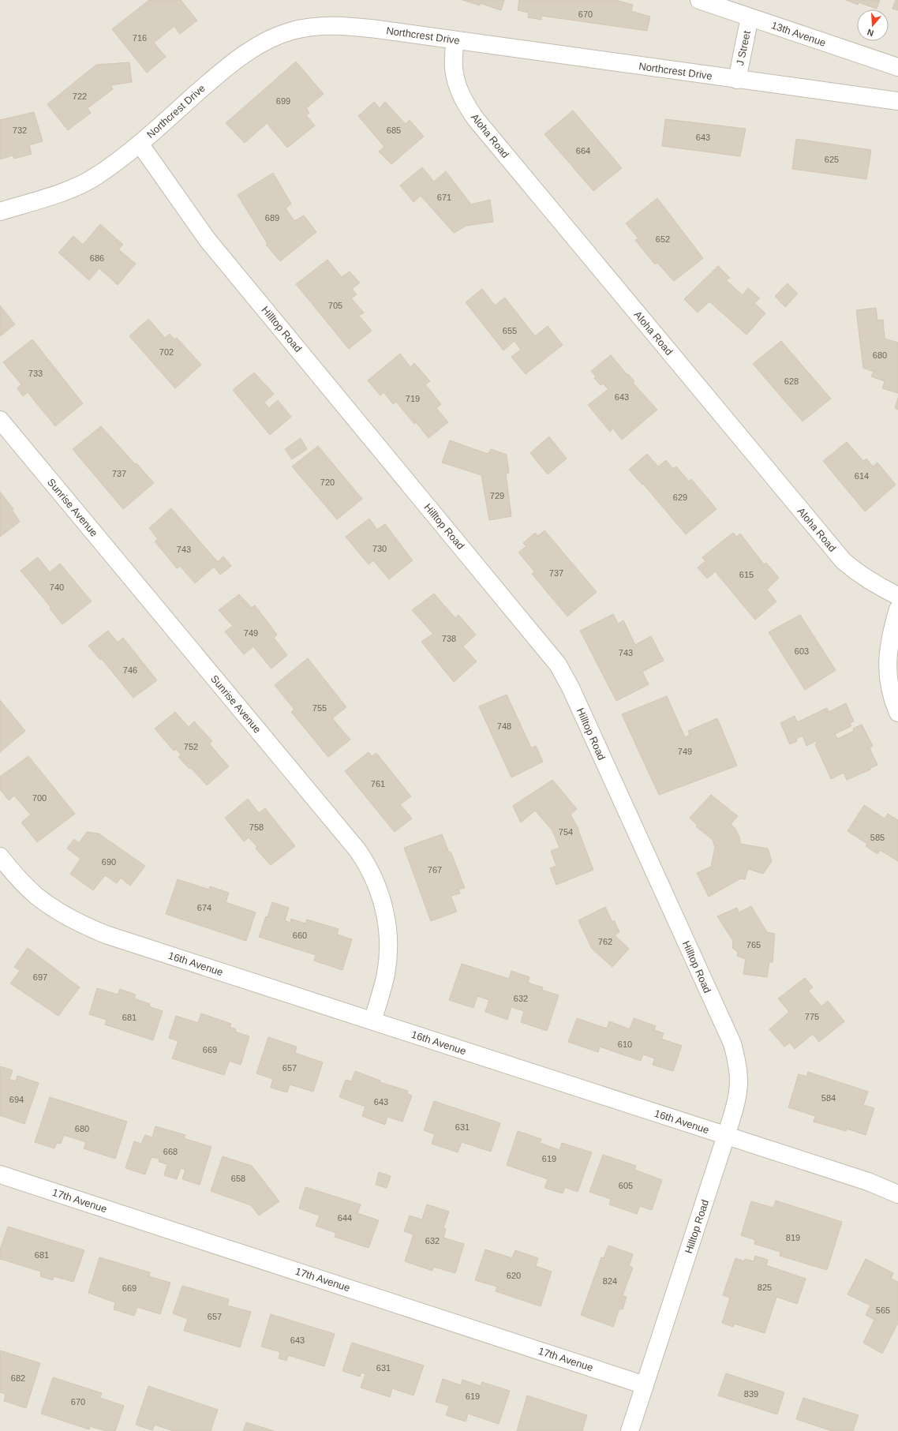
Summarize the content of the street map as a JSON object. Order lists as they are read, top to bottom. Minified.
{"streets":{"street":["13th Avenue","Northcrest Drive","J Street","Aloha Road","Hilltop Road","Sunrise Avenue","16th Avenue","17th Avenue"]},"crossings":[["13th Avenue","J Street"],["Northcrest Drive","J Street"],["Northcrest Drive","Aloha Road"],["Northcrest Drive","Hilltop Road"],["Hilltop Road","16th Avenue"],["Hilltop Road","17th Avenue"],["Sunrise Avenue","16th Avenue"]],"house_numbers":["670","716","722","699","732","685","643","664","625","671","689","652","686","705","655","702","680","733","628","643","719","737","614","720","729","629","730","743","737","615","740","749","738","603","743","746","755","748","752","749","761","700","758","754","585","690","767","674","660","762","765","697","632","775","681","610","669","657","584","694","643","631","680","668","619","658","605","644","819","632","681","620","824","825","669","565","657","643","631","682","839","619","670"],"north":"bottom"}
